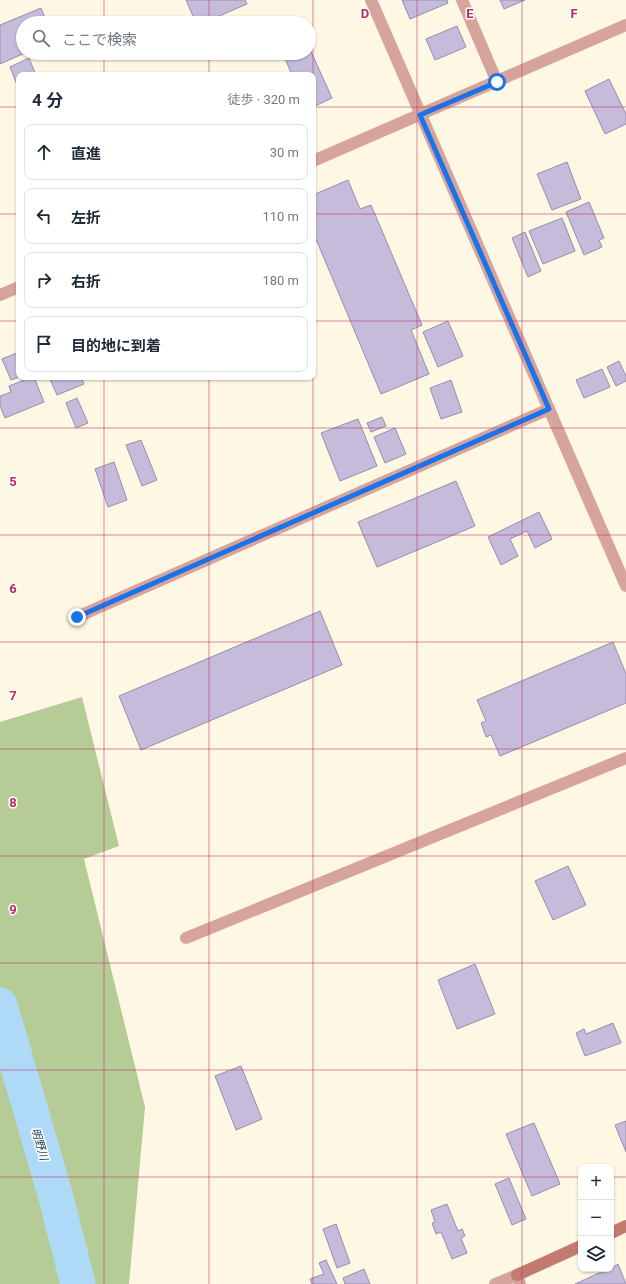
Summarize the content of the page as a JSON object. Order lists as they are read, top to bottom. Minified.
{"water":["明野川"],"page":{"search":"ここで検索","heading":["4 分","徒歩 · 320 m"],"list":[["直進","30 m"],["左折","110 m"],["右折","180 m"],"目的地に到着"],"map_buttons":["+","−"]},"grid":{"columns":["D","E","F"],"rows":["5","6","7","8","9"]}}
